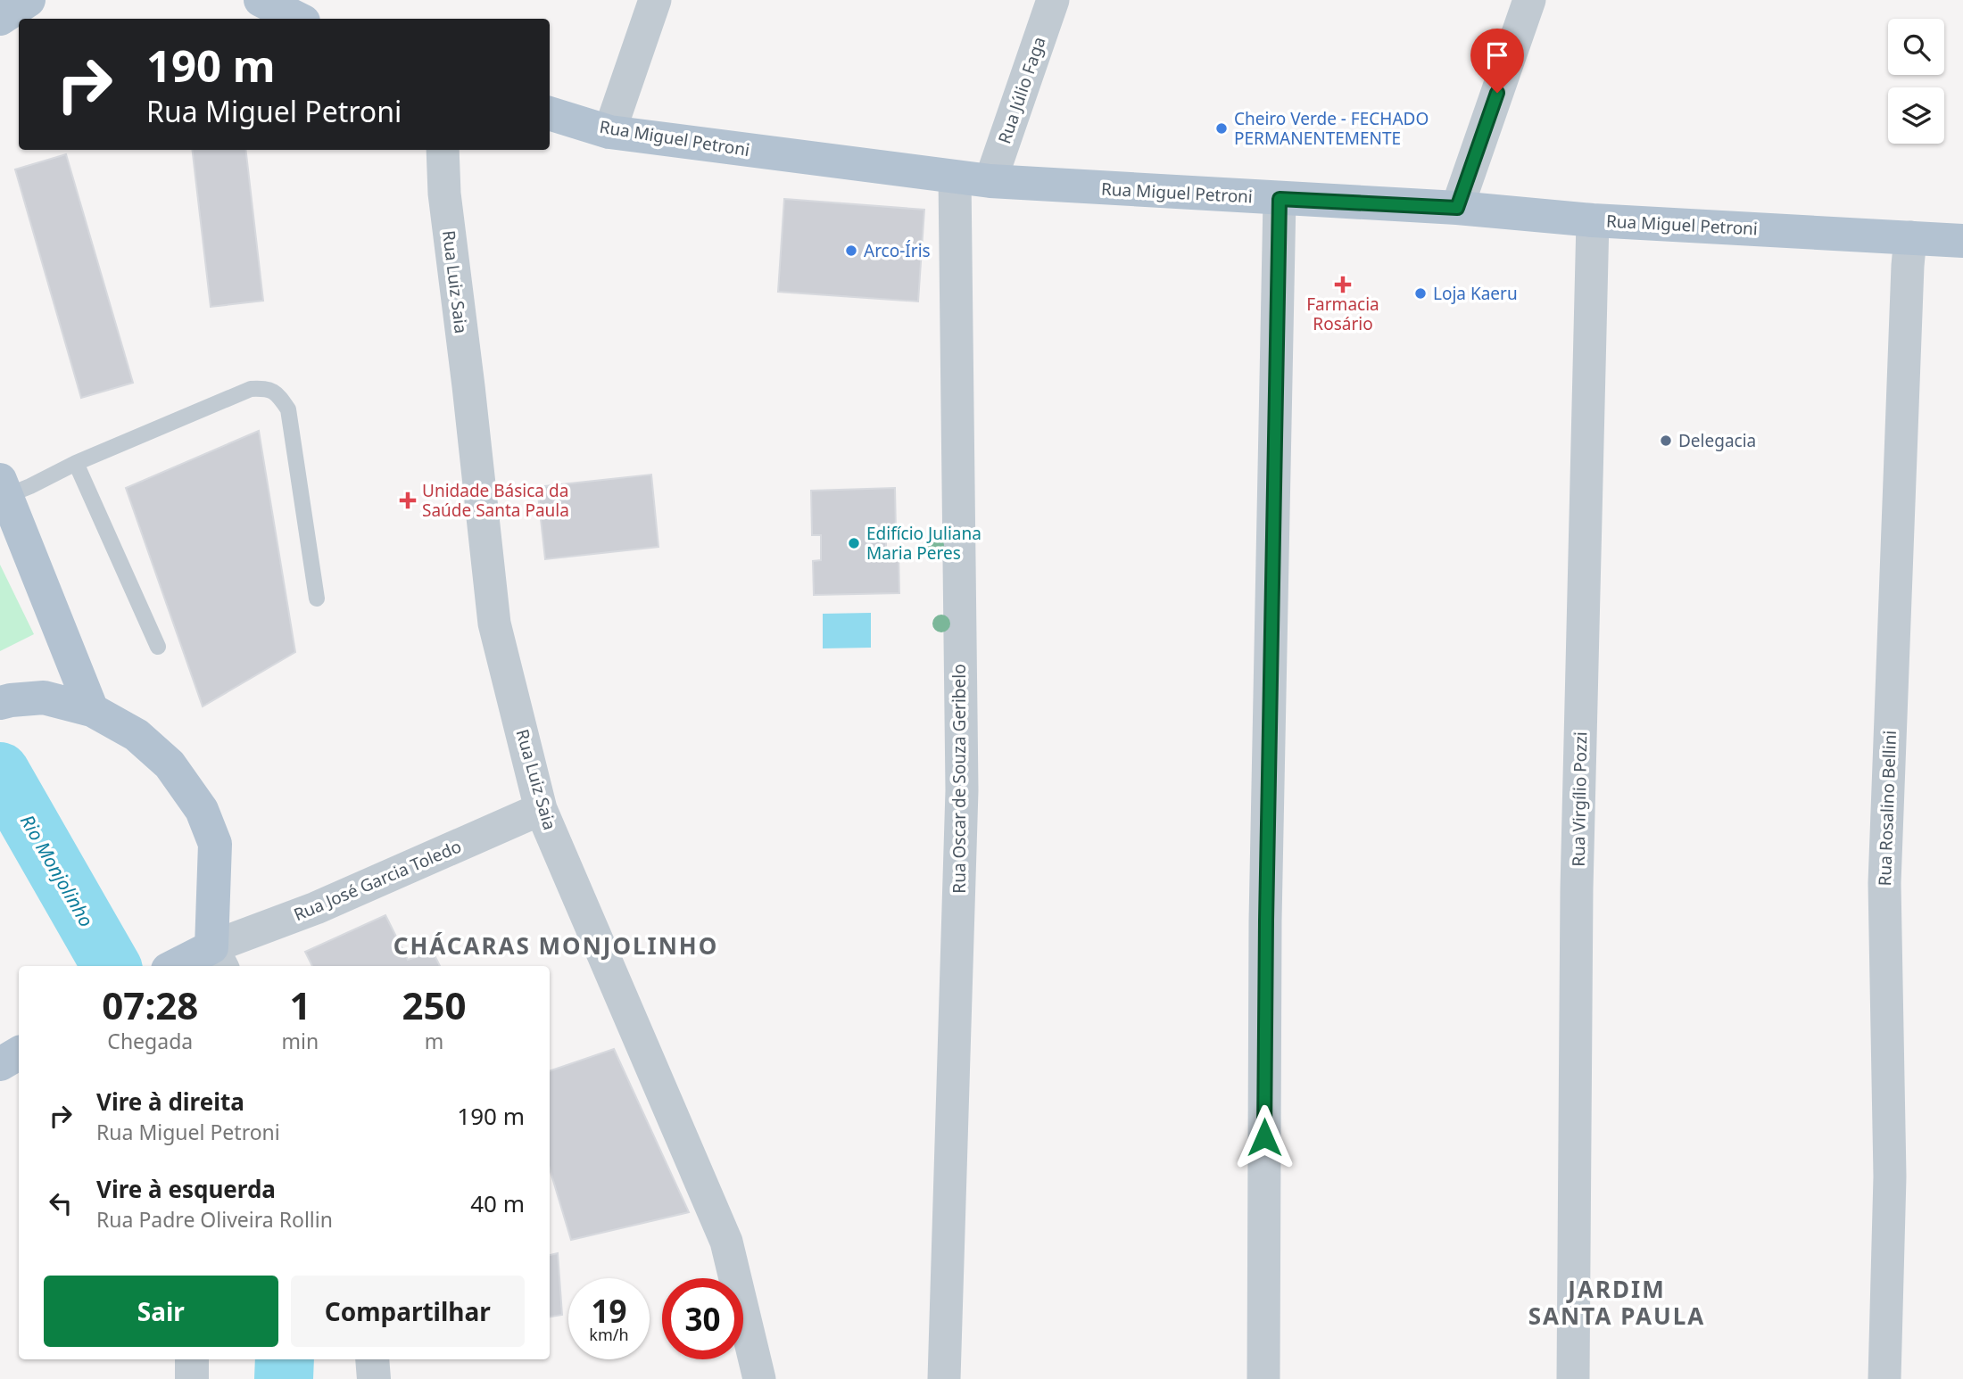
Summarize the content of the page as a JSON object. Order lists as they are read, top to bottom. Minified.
{"streets":{"main road":["Rua Miguel Petroni"],"street":["Rua Júlio Faga","Rua Luiz Saia","Rua Oscar de Souza Geribelo","Rua Virgílio Pozzi","Rua Rosalino Bellini","Rua José Garcia Toledo"]},"crossings":[["Rua Júlio Faga","Rua Miguel Petroni"],["Rua Miguel Petroni","Rua Oscar de Souza Geribelo"],["Rua Miguel Petroni","Rua Virgílio Pozzi"],["Rua Miguel Petroni","Rua Rosalino Bellini"],["Rua Luiz Saia","Rua José Garcia Toledo"]],"districts":["CHÁCARAS MONJOLINHO","JARDIM SANTA PAULA"],"water":["Rio Monjolinho"],"places":{"other":["Cheiro Verde - FECHADO PERMANENTEMENTE","Arco-Íris","Loja Kaeru","Delegacia","Edifício Juliana Maria Peres"],"health":["Farmacia Rosário","Unidade Básica da Saúde Santa Paula"]},"page":{"turn":["190 m","Rua Miguel Petroni"],"eta":["07:28","Chegada","1","min","250","m"],"list":[{"name":"Vire à direita","note":"Rua Miguel Petroni","value":"190 m"},{"name":"Vire à esquerda","note":"Rua Padre Oliveira Rollin","value":"40 m"}],"buttons":["Sair","Compartilhar"],"speed":"19 km/h","limit":"30"}}
